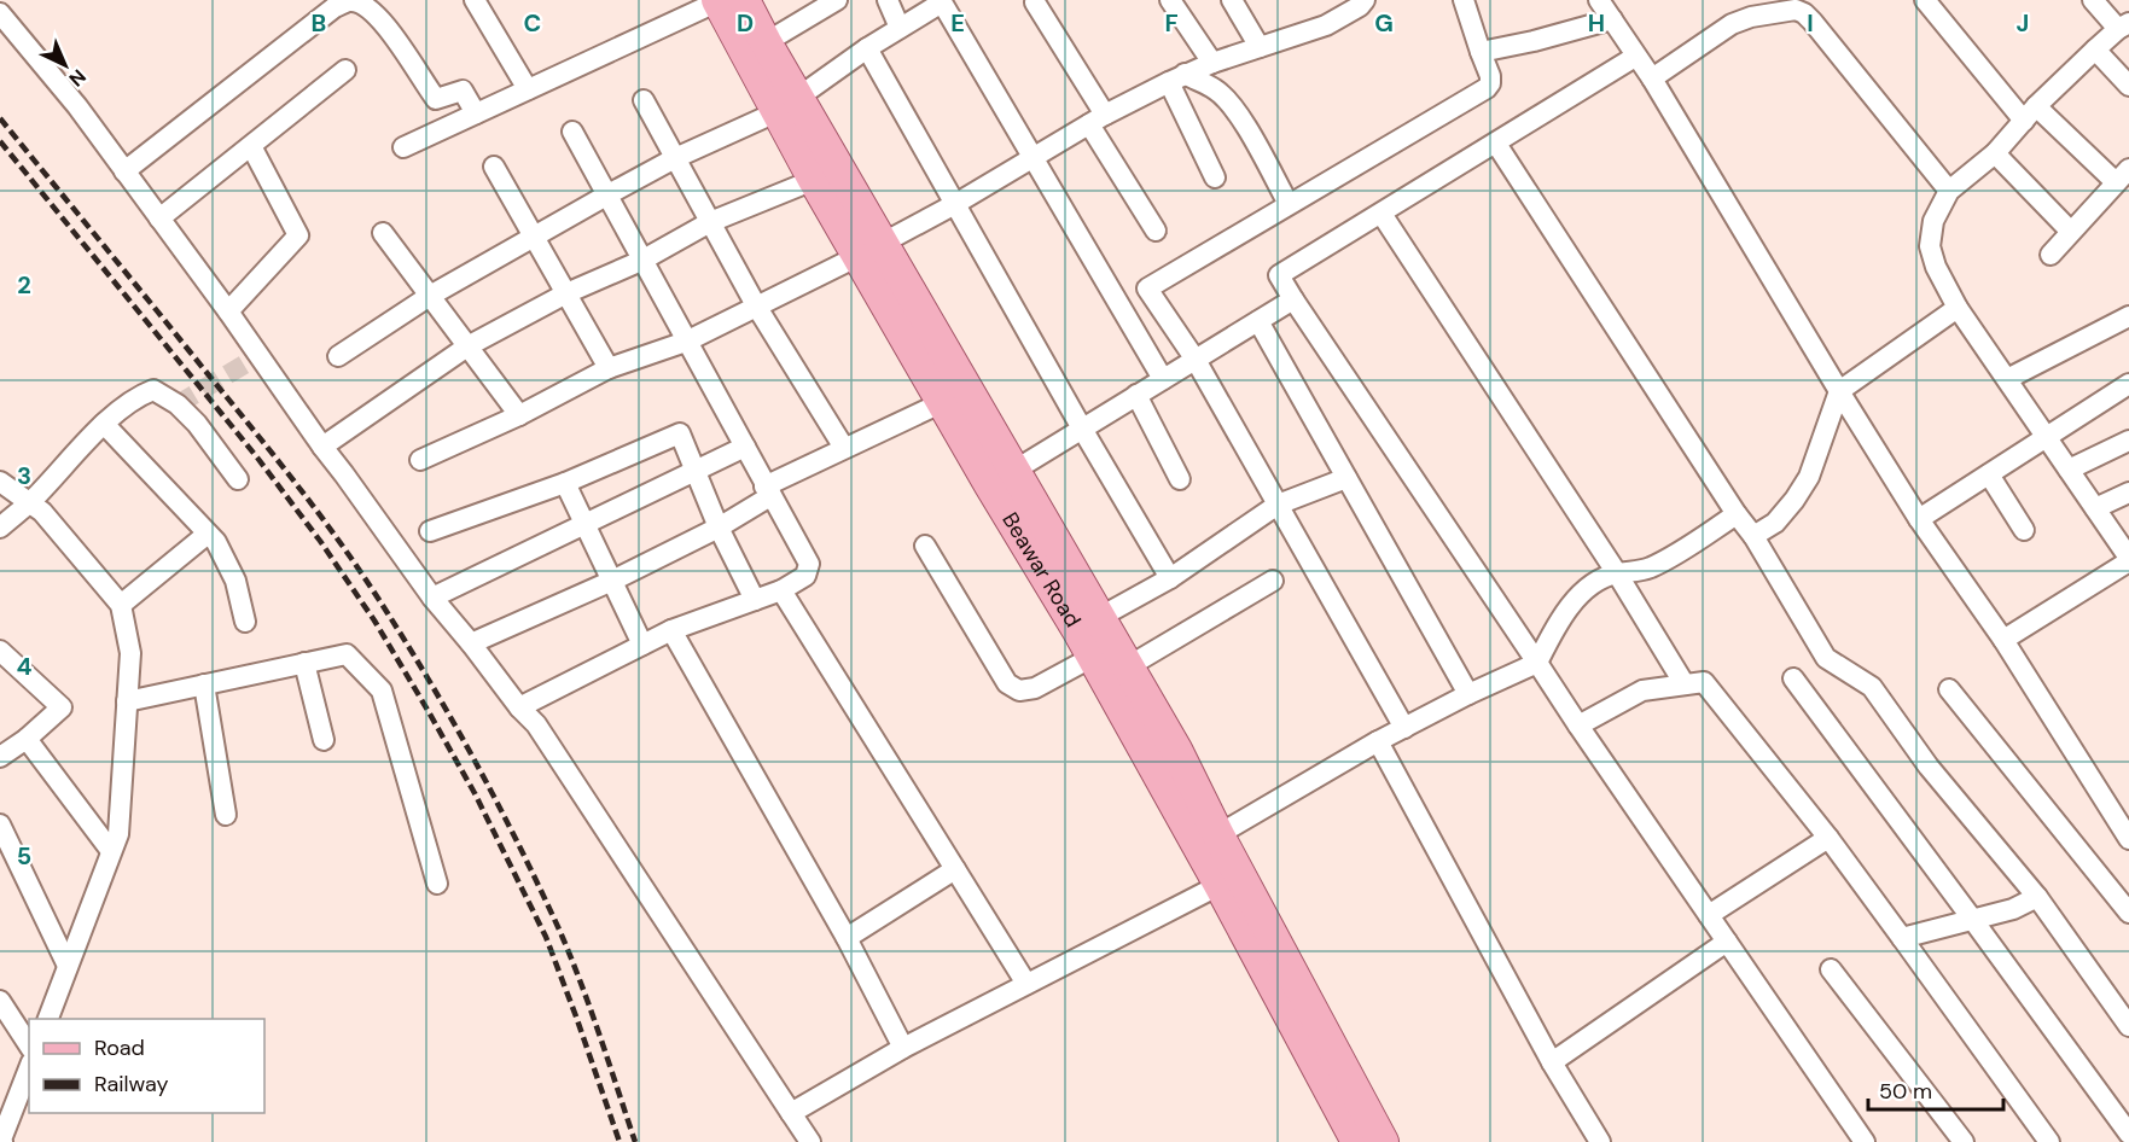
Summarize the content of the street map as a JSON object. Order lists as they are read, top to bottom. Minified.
{"streets":{"main road":["Beawar Road"]},"legend":["Road","Railway"],"scale_bar":"50 m","north":"bottom right","grid":{"columns":["B","C","D","E","F","G","H","I","J"],"rows":["2","3","4","5"]}}
